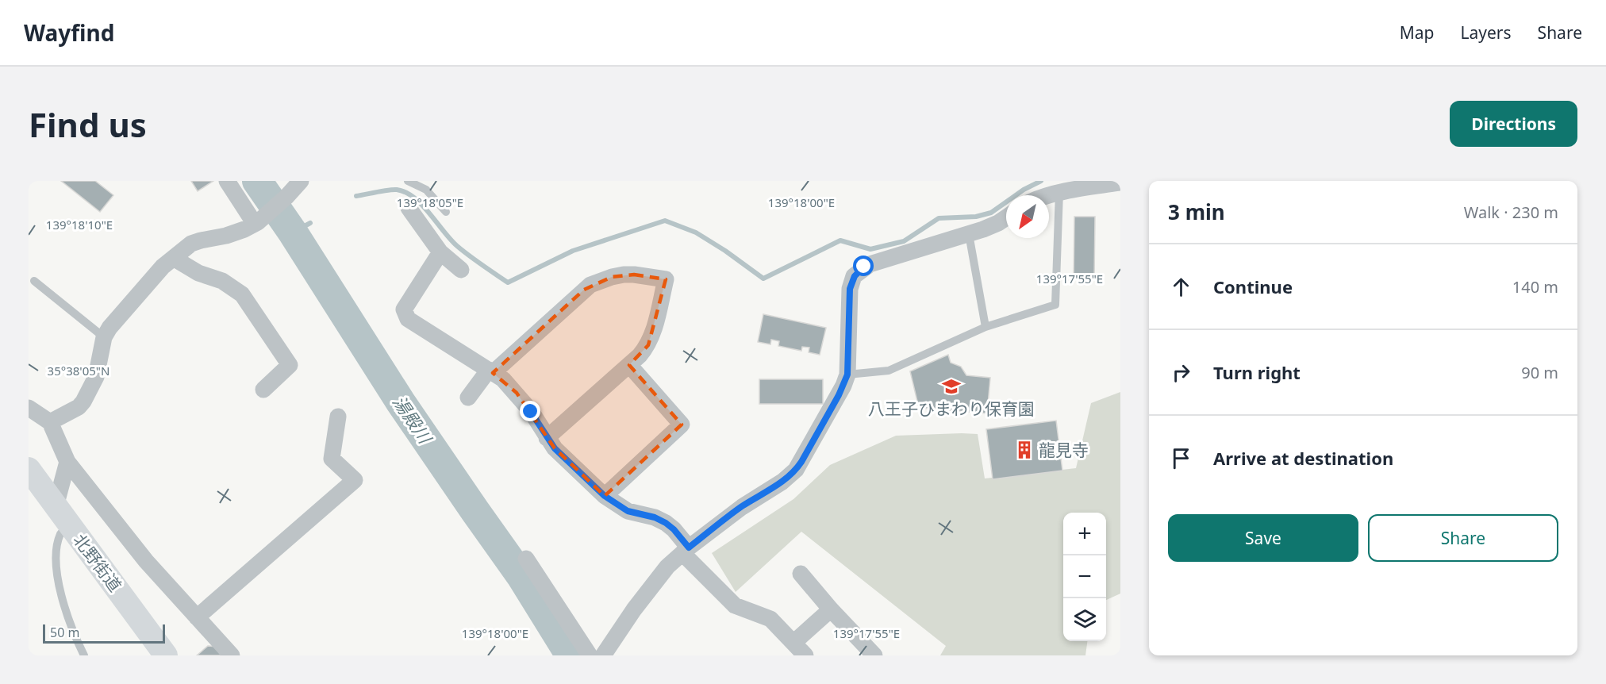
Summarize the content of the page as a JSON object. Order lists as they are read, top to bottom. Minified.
{"streets":{"main road":["北野街道"]},"water":["湯殿川"],"places":{"school or university":["八王子ひまわり保育園"],"building":["龍見寺"]},"scale_bar":"50 m","north":"bottom left","page":{"header":"Wayfind","nav":["Map","Layers","Share"],"buttons":["Directions",["Save","Share"]],"title":"Find us","heading":["3 min","Walk · 230 m"],"list":[["Continue","140 m"],["Turn right","90 m"],"Arrive at destination"],"map_buttons":["+","−"],"scale":"50 m"},"coordinates":["139°18'05\"E","139°18'00\"E","139°18'10\"E","139°17'55\"E","35°38'05\"N"]}
